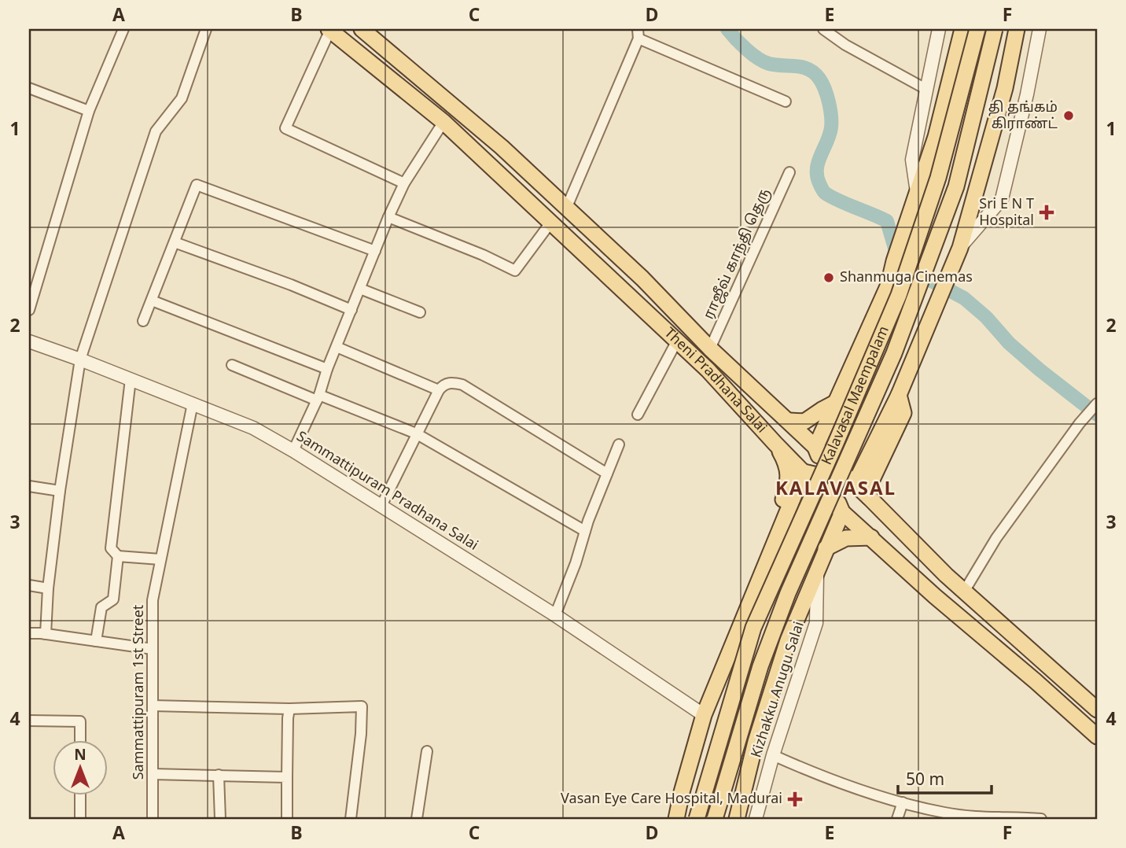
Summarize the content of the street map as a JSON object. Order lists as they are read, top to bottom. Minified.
{"streets":{"main road":["Theni Pradhana Salai","Kalavasal Maempalam"],"street":["ராஜீவ் காந்தி தெரு","Sammattipuram Pradhana Salai","Kizhakku Anugu Salai","Sammattipuram 1st Street"]},"crossings":[["ராஜீவ் காந்தி தெரு","Theni Pradhana Salai"],["Sammattipuram Pradhana Salai","Sammattipuram 1st Street"]],"districts":["KALAVASAL"],"places":{"other":["தி தங்கம் கிராண்ட்","Shanmuga Cinemas"],"health":["Sri E N T Hospital","Vasan Eye Care Hospital, Madurai"]},"scale_bar":"50 m","north":"top","grid":{"columns":["A","B","C","D","E","F"],"rows":["1","2","3","4"]}}
